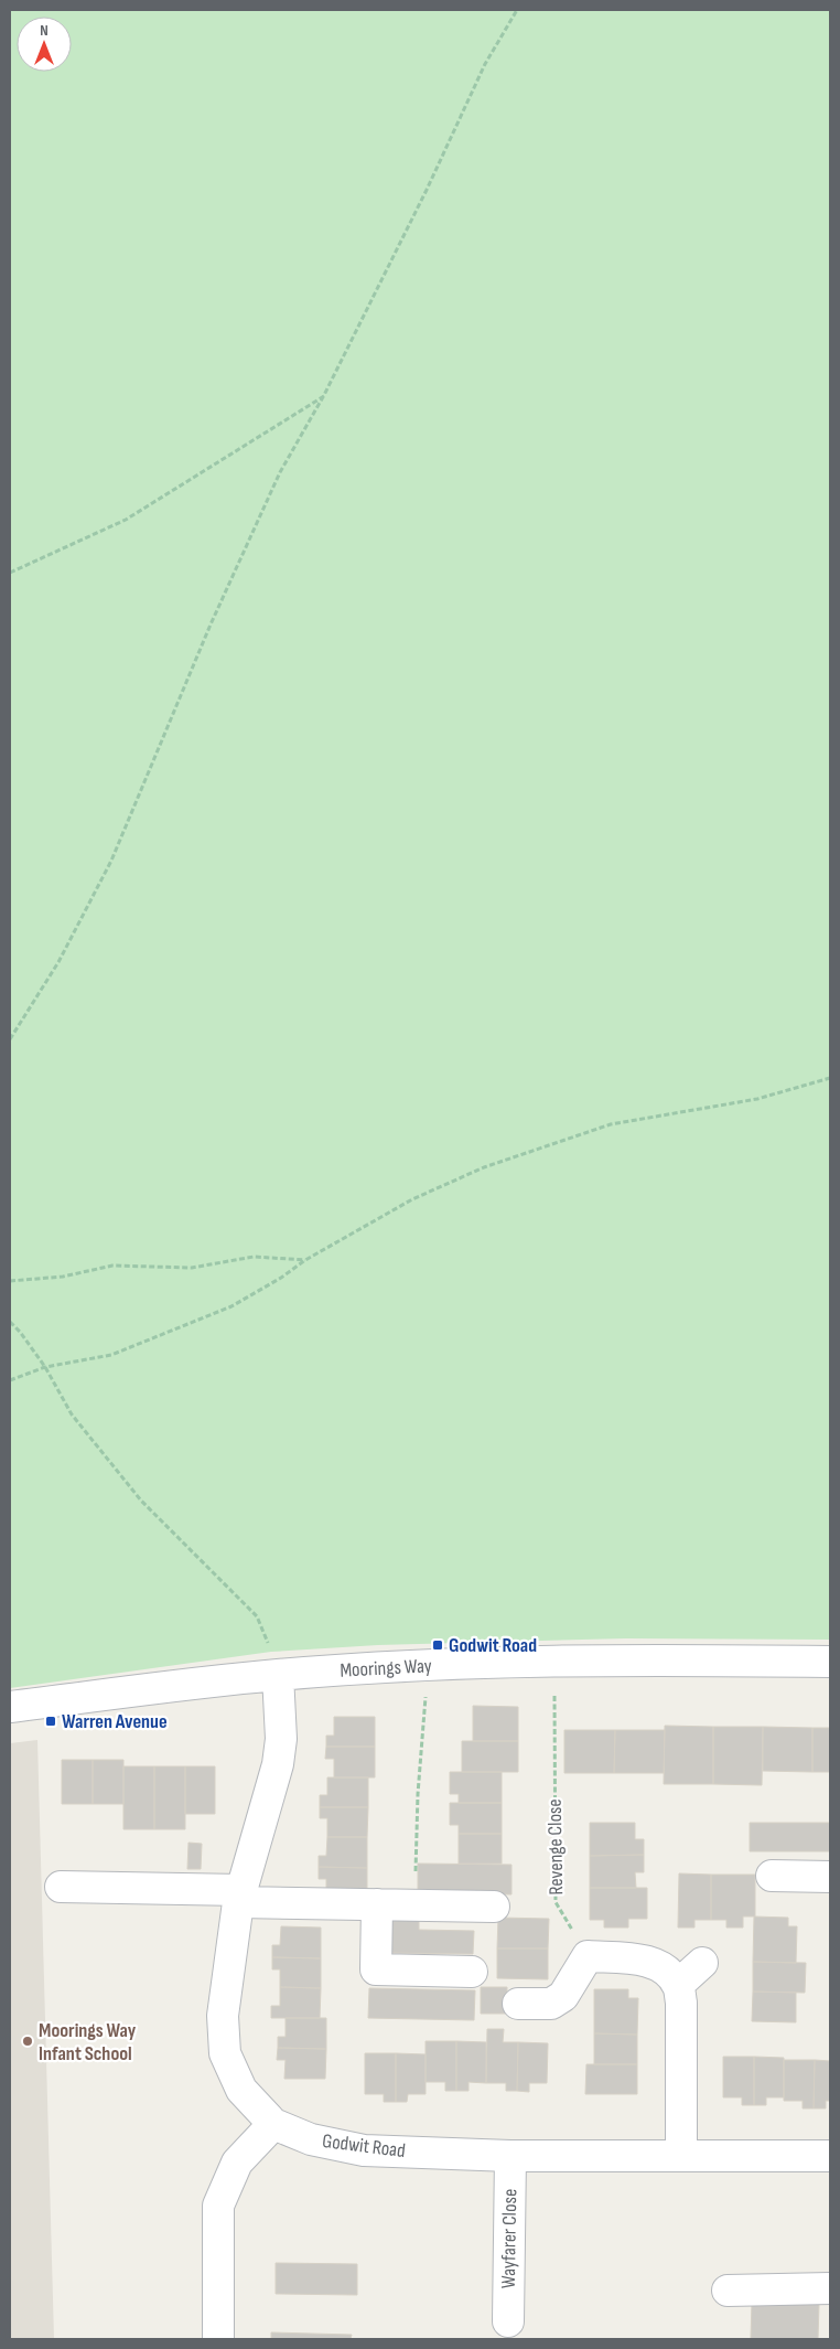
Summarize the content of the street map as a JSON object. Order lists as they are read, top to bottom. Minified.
{"streets":{"street":["Moorings Way","Godwit Road","Wayfarer Close"],"path":["Revenge Close"]},"crossings":[["Moorings Way","Revenge Close"],["Moorings Way","Godwit Road"],["Godwit Road","Wayfarer Close"]],"places":{"transit":["Godwit Road","Warren Avenue"],"other":["Moorings Way Infant School"]},"north":"top"}
